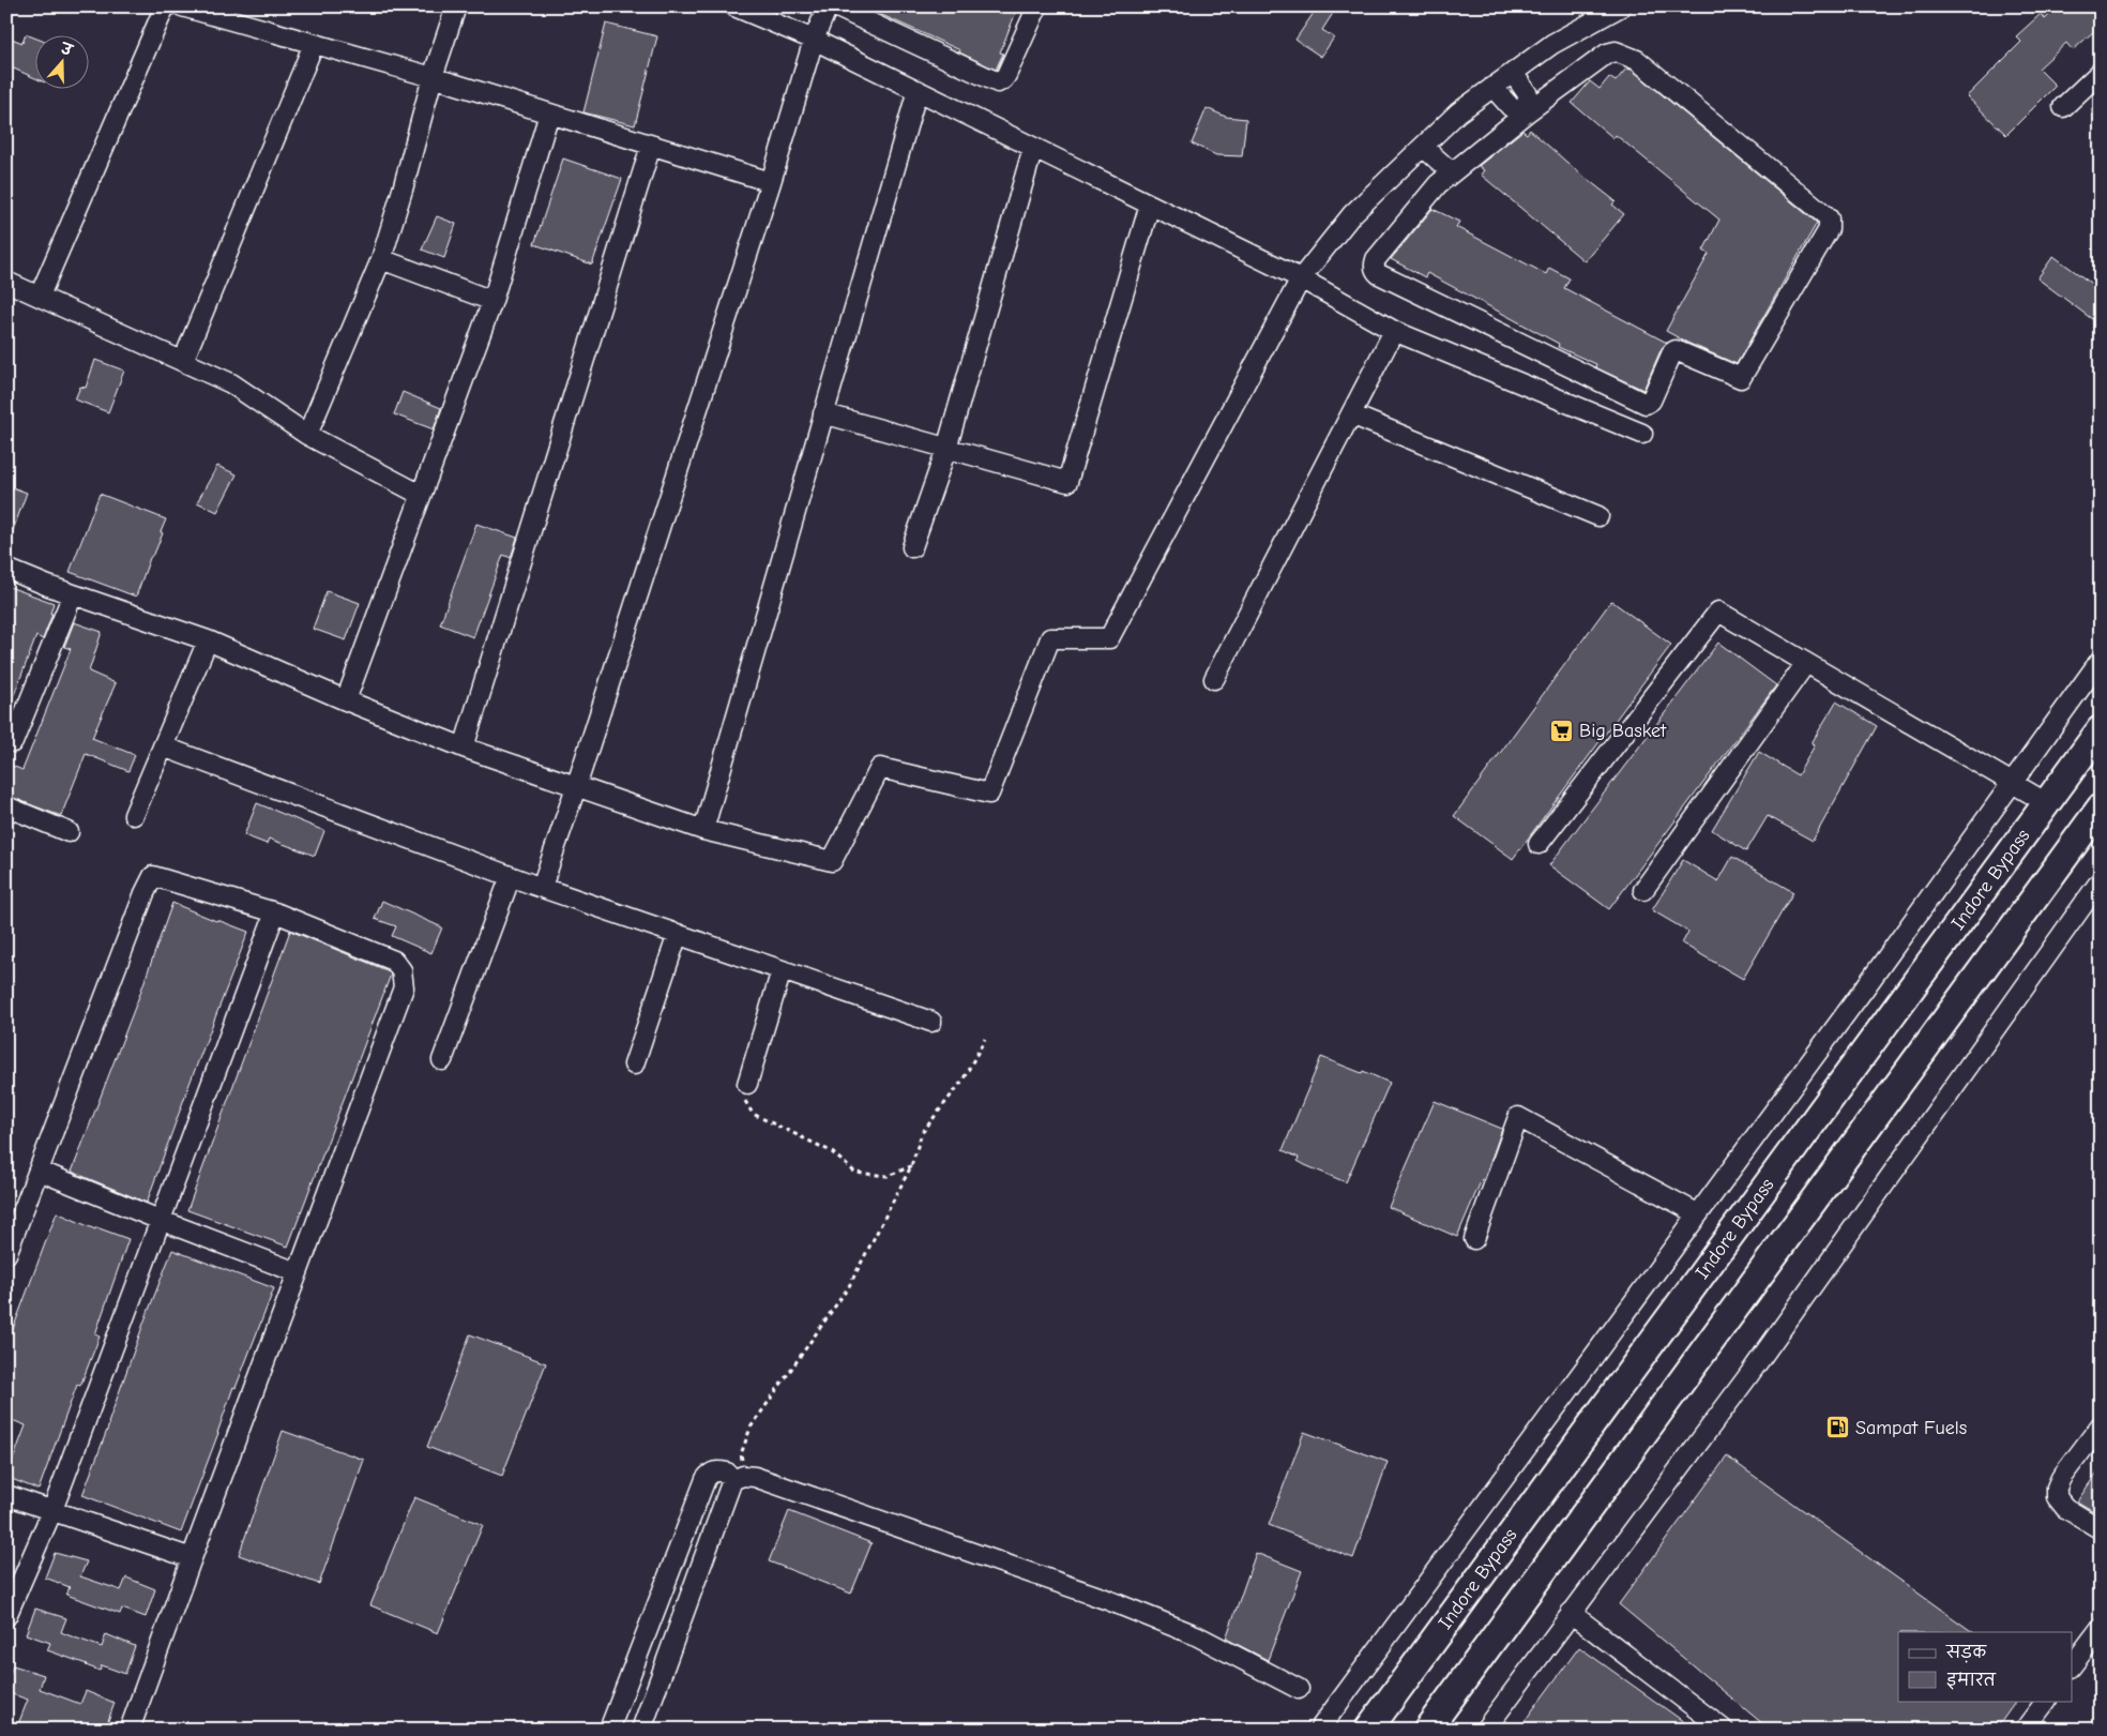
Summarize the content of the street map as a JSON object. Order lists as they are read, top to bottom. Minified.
{"streets":{"highway":["Indore Bypass"]},"places":{"supermarket":["Big Basket"],"fuel station":["Sampat Fuels"]},"legend":["सड़क","इमारत"],"north":"top"}
